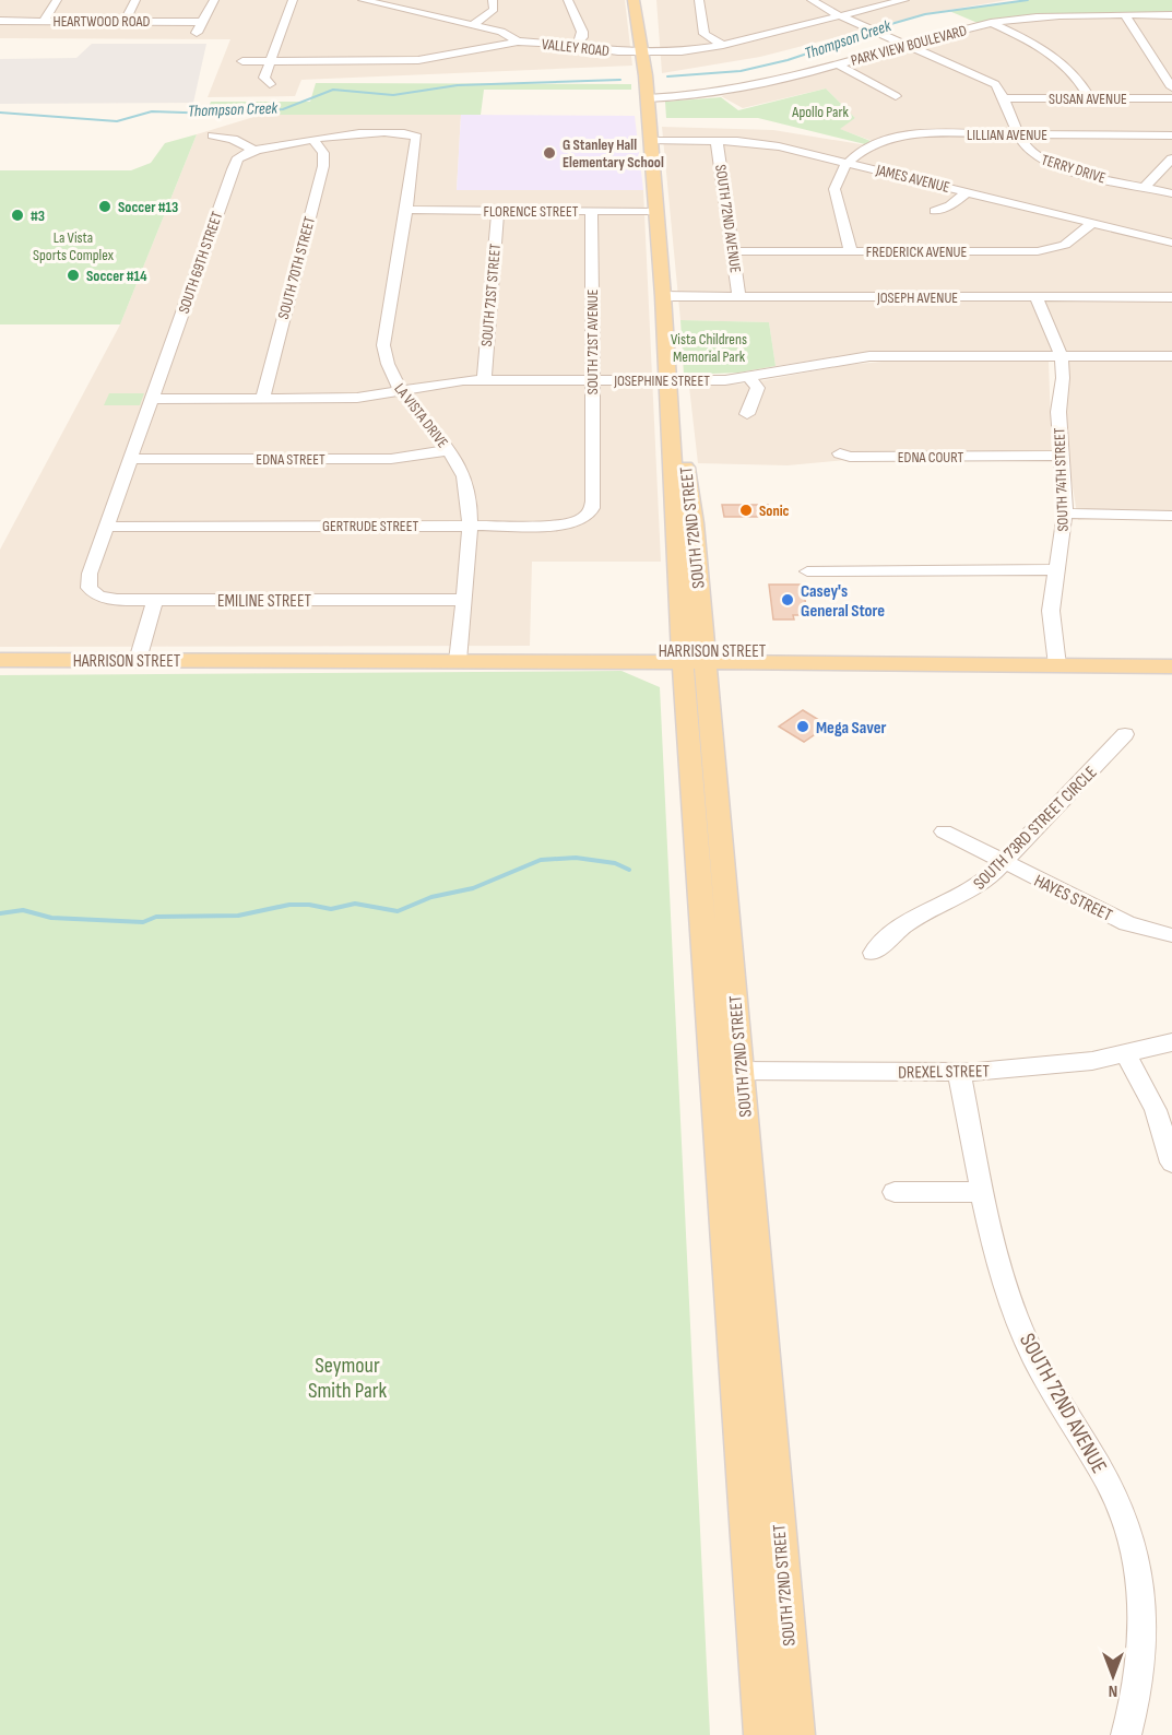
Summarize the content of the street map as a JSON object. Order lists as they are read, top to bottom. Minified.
{"streets":{"main road":["SOUTH 72ND STREET","HARRISON STREET"],"street":["HEARTWOOD ROAD","PARK VIEW BOULEVARD","VALLEY ROAD","SUSAN AVENUE","LILLIAN AVENUE","TERRY DRIVE","JAMES AVENUE","FLORENCE STREET","SOUTH 72ND AVENUE","FREDERICK AVENUE","SOUTH 69TH STREET","SOUTH 70TH STREET","SOUTH 71ST STREET","JOSEPH AVENUE","SOUTH 71ST AVENUE","JOSEPHINE STREET","LA VISTA DRIVE","EDNA COURT","EDNA STREET","SOUTH 74TH STREET","GERTRUDE STREET","EMILINE STREET","SOUTH 73RD STREET CIRCLE","HAYES STREET","DREXEL STREET"]},"crossings":[["PARK VIEW BOULEVARD","SOUTH 72ND STREET"],["VALLEY ROAD","SOUTH 72ND STREET"],["SUSAN AVENUE","TERRY DRIVE"],["LILLIAN AVENUE","TERRY DRIVE"],["LILLIAN AVENUE","JAMES AVENUE"],["JAMES AVENUE","SOUTH 72ND AVENUE"],["JAMES AVENUE","FREDERICK AVENUE"],["JAMES AVENUE","SOUTH 72ND STREET"],["FLORENCE STREET","SOUTH 71ST STREET"],["FLORENCE STREET","SOUTH 71ST AVENUE"],["FLORENCE STREET","LA VISTA DRIVE"],["FLORENCE STREET","SOUTH 72ND STREET"],["SOUTH 72ND AVENUE","FREDERICK AVENUE"],["SOUTH 72ND AVENUE","JOSEPH AVENUE"],["SOUTH 72ND AVENUE","DREXEL STREET"],["SOUTH 69TH STREET","JOSEPHINE STREET"],["SOUTH 69TH STREET","EDNA STREET"],["SOUTH 69TH STREET","GERTRUDE STREET"],["SOUTH 69TH STREET","EMILINE STREET"],["SOUTH 70TH STREET","JOSEPHINE STREET"],["SOUTH 70TH STREET","LA VISTA DRIVE"],["SOUTH 71ST STREET","JOSEPHINE STREET"],["JOSEPH AVENUE","SOUTH 74TH STREET"],["JOSEPH AVENUE","SOUTH 72ND STREET"],["SOUTH 71ST AVENUE","JOSEPHINE STREET"],["SOUTH 71ST AVENUE","GERTRUDE STREET"],["JOSEPHINE STREET","LA VISTA DRIVE"],["JOSEPHINE STREET","SOUTH 74TH STREET"],["JOSEPHINE STREET","SOUTH 72ND STREET"],["LA VISTA DRIVE","EDNA STREET"],["LA VISTA DRIVE","GERTRUDE STREET"],["LA VISTA DRIVE","EMILINE STREET"],["LA VISTA DRIVE","HARRISON STREET"],["EDNA COURT","SOUTH 74TH STREET"],["SOUTH 74TH STREET","HARRISON STREET"],["SOUTH 72ND STREET","HARRISON STREET"],["SOUTH 72ND STREET","DREXEL STREET"],["SOUTH 73RD STREET CIRCLE","HAYES STREET"]],"water":["Thompson Creek"],"parks":["Apollo Park","La Vista Sports Complex","Vista Childrens Memorial Park","Seymour Smith Park"],"places":["G Stanley Hall Elementary School","Soccer #13","#3","Soccer #14","Sonic","Casey's General Store","Mega Saver"],"north":"bottom"}
